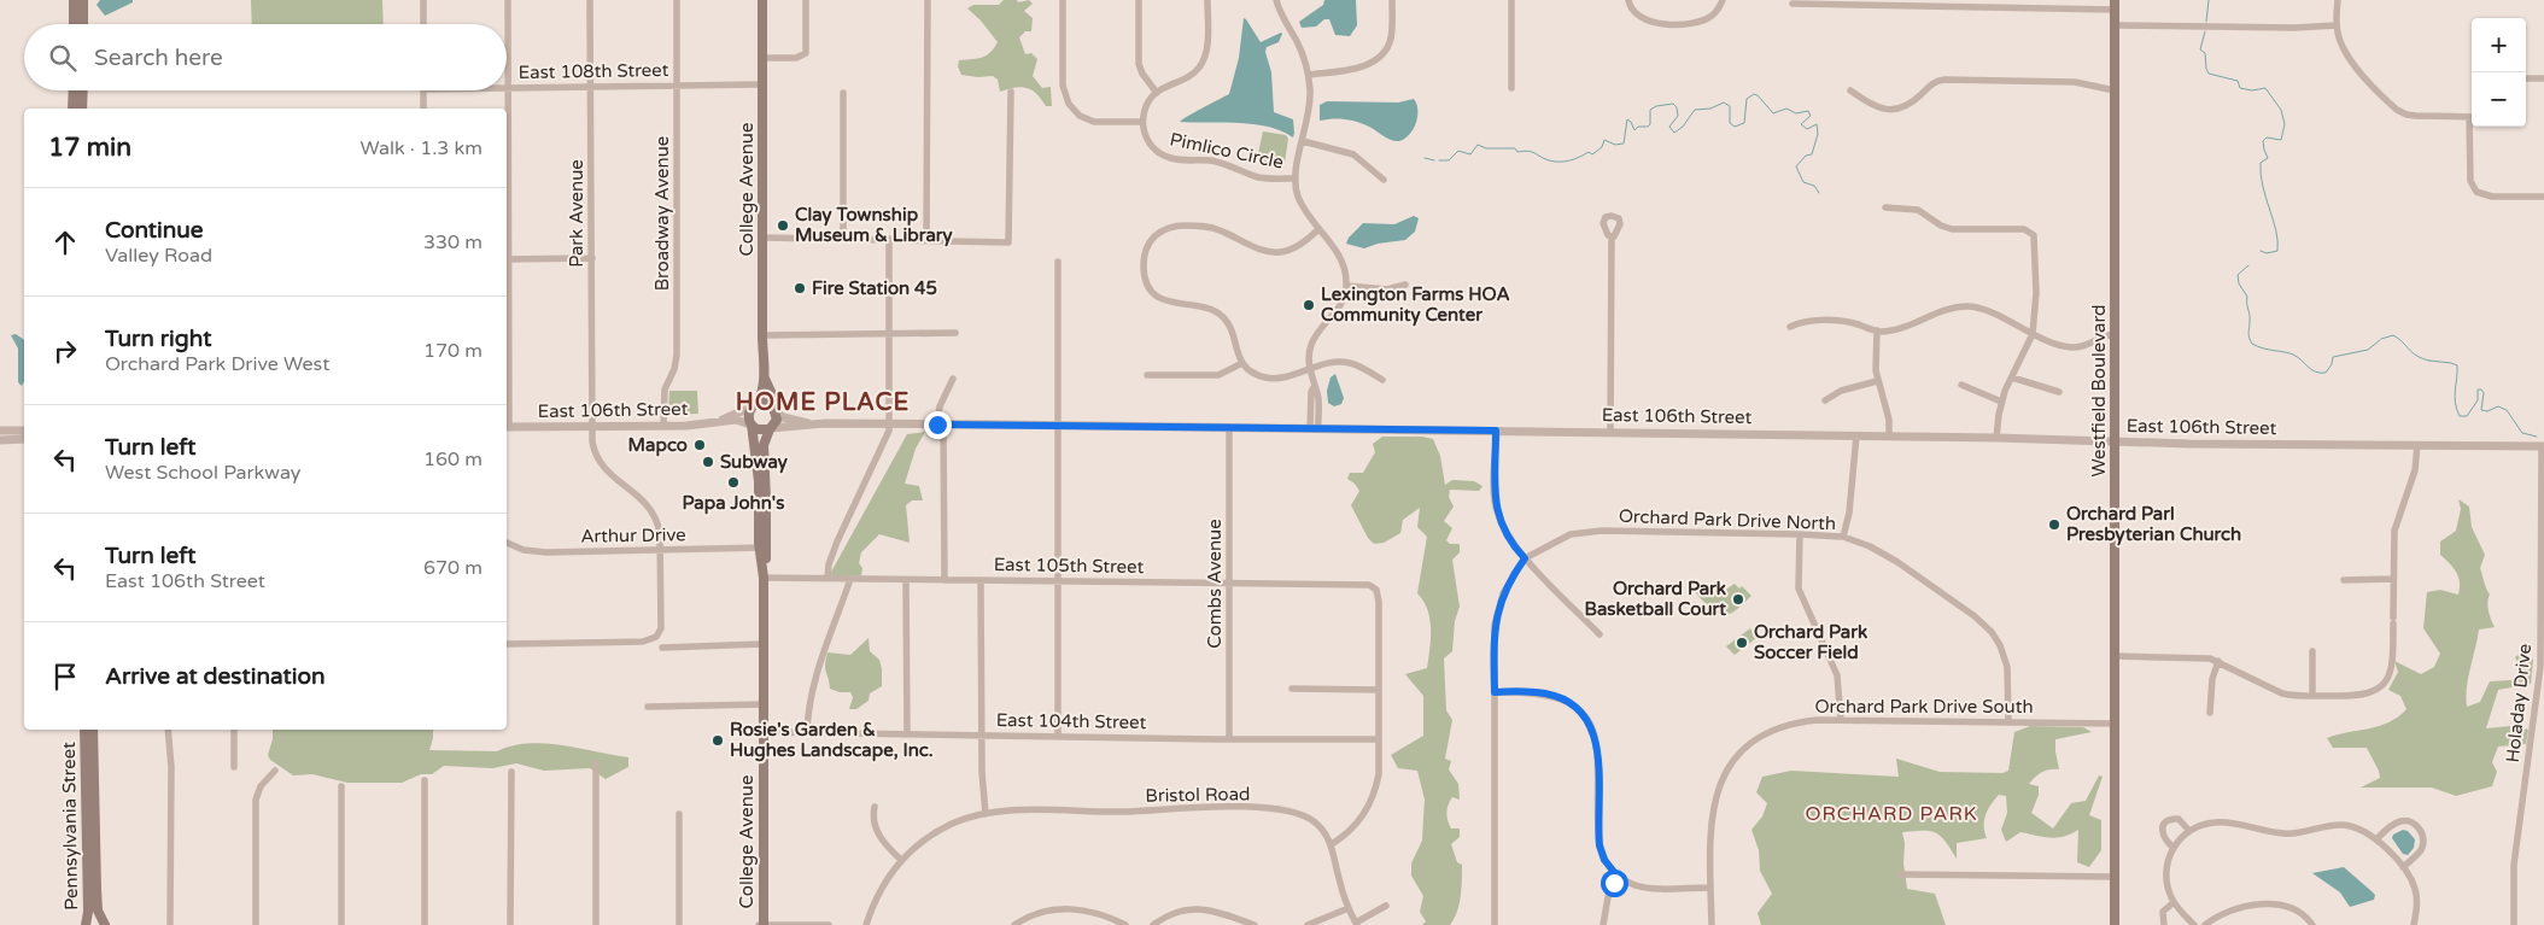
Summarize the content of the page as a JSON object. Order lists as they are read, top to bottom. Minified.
{"streets":{"main road":["College Avenue","Westfield Boulevard","Pennsylvania Street"],"street":["East 108th Street","Pimlico Circle","Park Avenue","Broadway Avenue","East 106th Street","Orchard Park Drive North","Arthur Drive","East 105th Street","Combs Avenue","Holaday Drive","Orchard Park Drive South","East 104th Street","Bristol Road"]},"crossings":[["East 108th Street","College Avenue"],["East 108th Street","Park Avenue"],["East 108th Street","Broadway Avenue"],["College Avenue","East 106th Street"],["College Avenue","Arthur Drive"],["College Avenue","East 105th Street"],["College Avenue","East 104th Street"],["Park Avenue","East 106th Street"],["Park Avenue","Arthur Drive"],["Broadway Avenue","East 106th Street"],["Westfield Boulevard","East 106th Street"],["Westfield Boulevard","Orchard Park Drive South"],["East 106th Street","Combs Avenue"],["East 106th Street","Holaday Drive"],["Orchard Park Drive North","Orchard Park Drive South"],["East 105th Street","Combs Avenue"],["Combs Avenue","East 104th Street"]],"districts":["HOME PLACE","ORCHARD PARK"],"places":["Clay Township Museum & Library","Fire Station 45","Lexington Farms HOA Community Center","Mapco","Subway","Papa John's","Orchard Parl Presbyterian Church","Orchard Park Basketball Court","Orchard Park Soccer Field","Rosie's Garden & Hughes Landscape, Inc."],"page":{"map_buttons":["+","−"],"search":"Search here","heading":["17 min","Walk · 1.3 km"],"list":[["Continue","Valley Road","330 m"],["Turn right","Orchard Park Drive West","170 m"],["Turn left","West School Parkway","160 m"],["Turn left","East 106th Street","670 m"],"Arrive at destination"]}}
